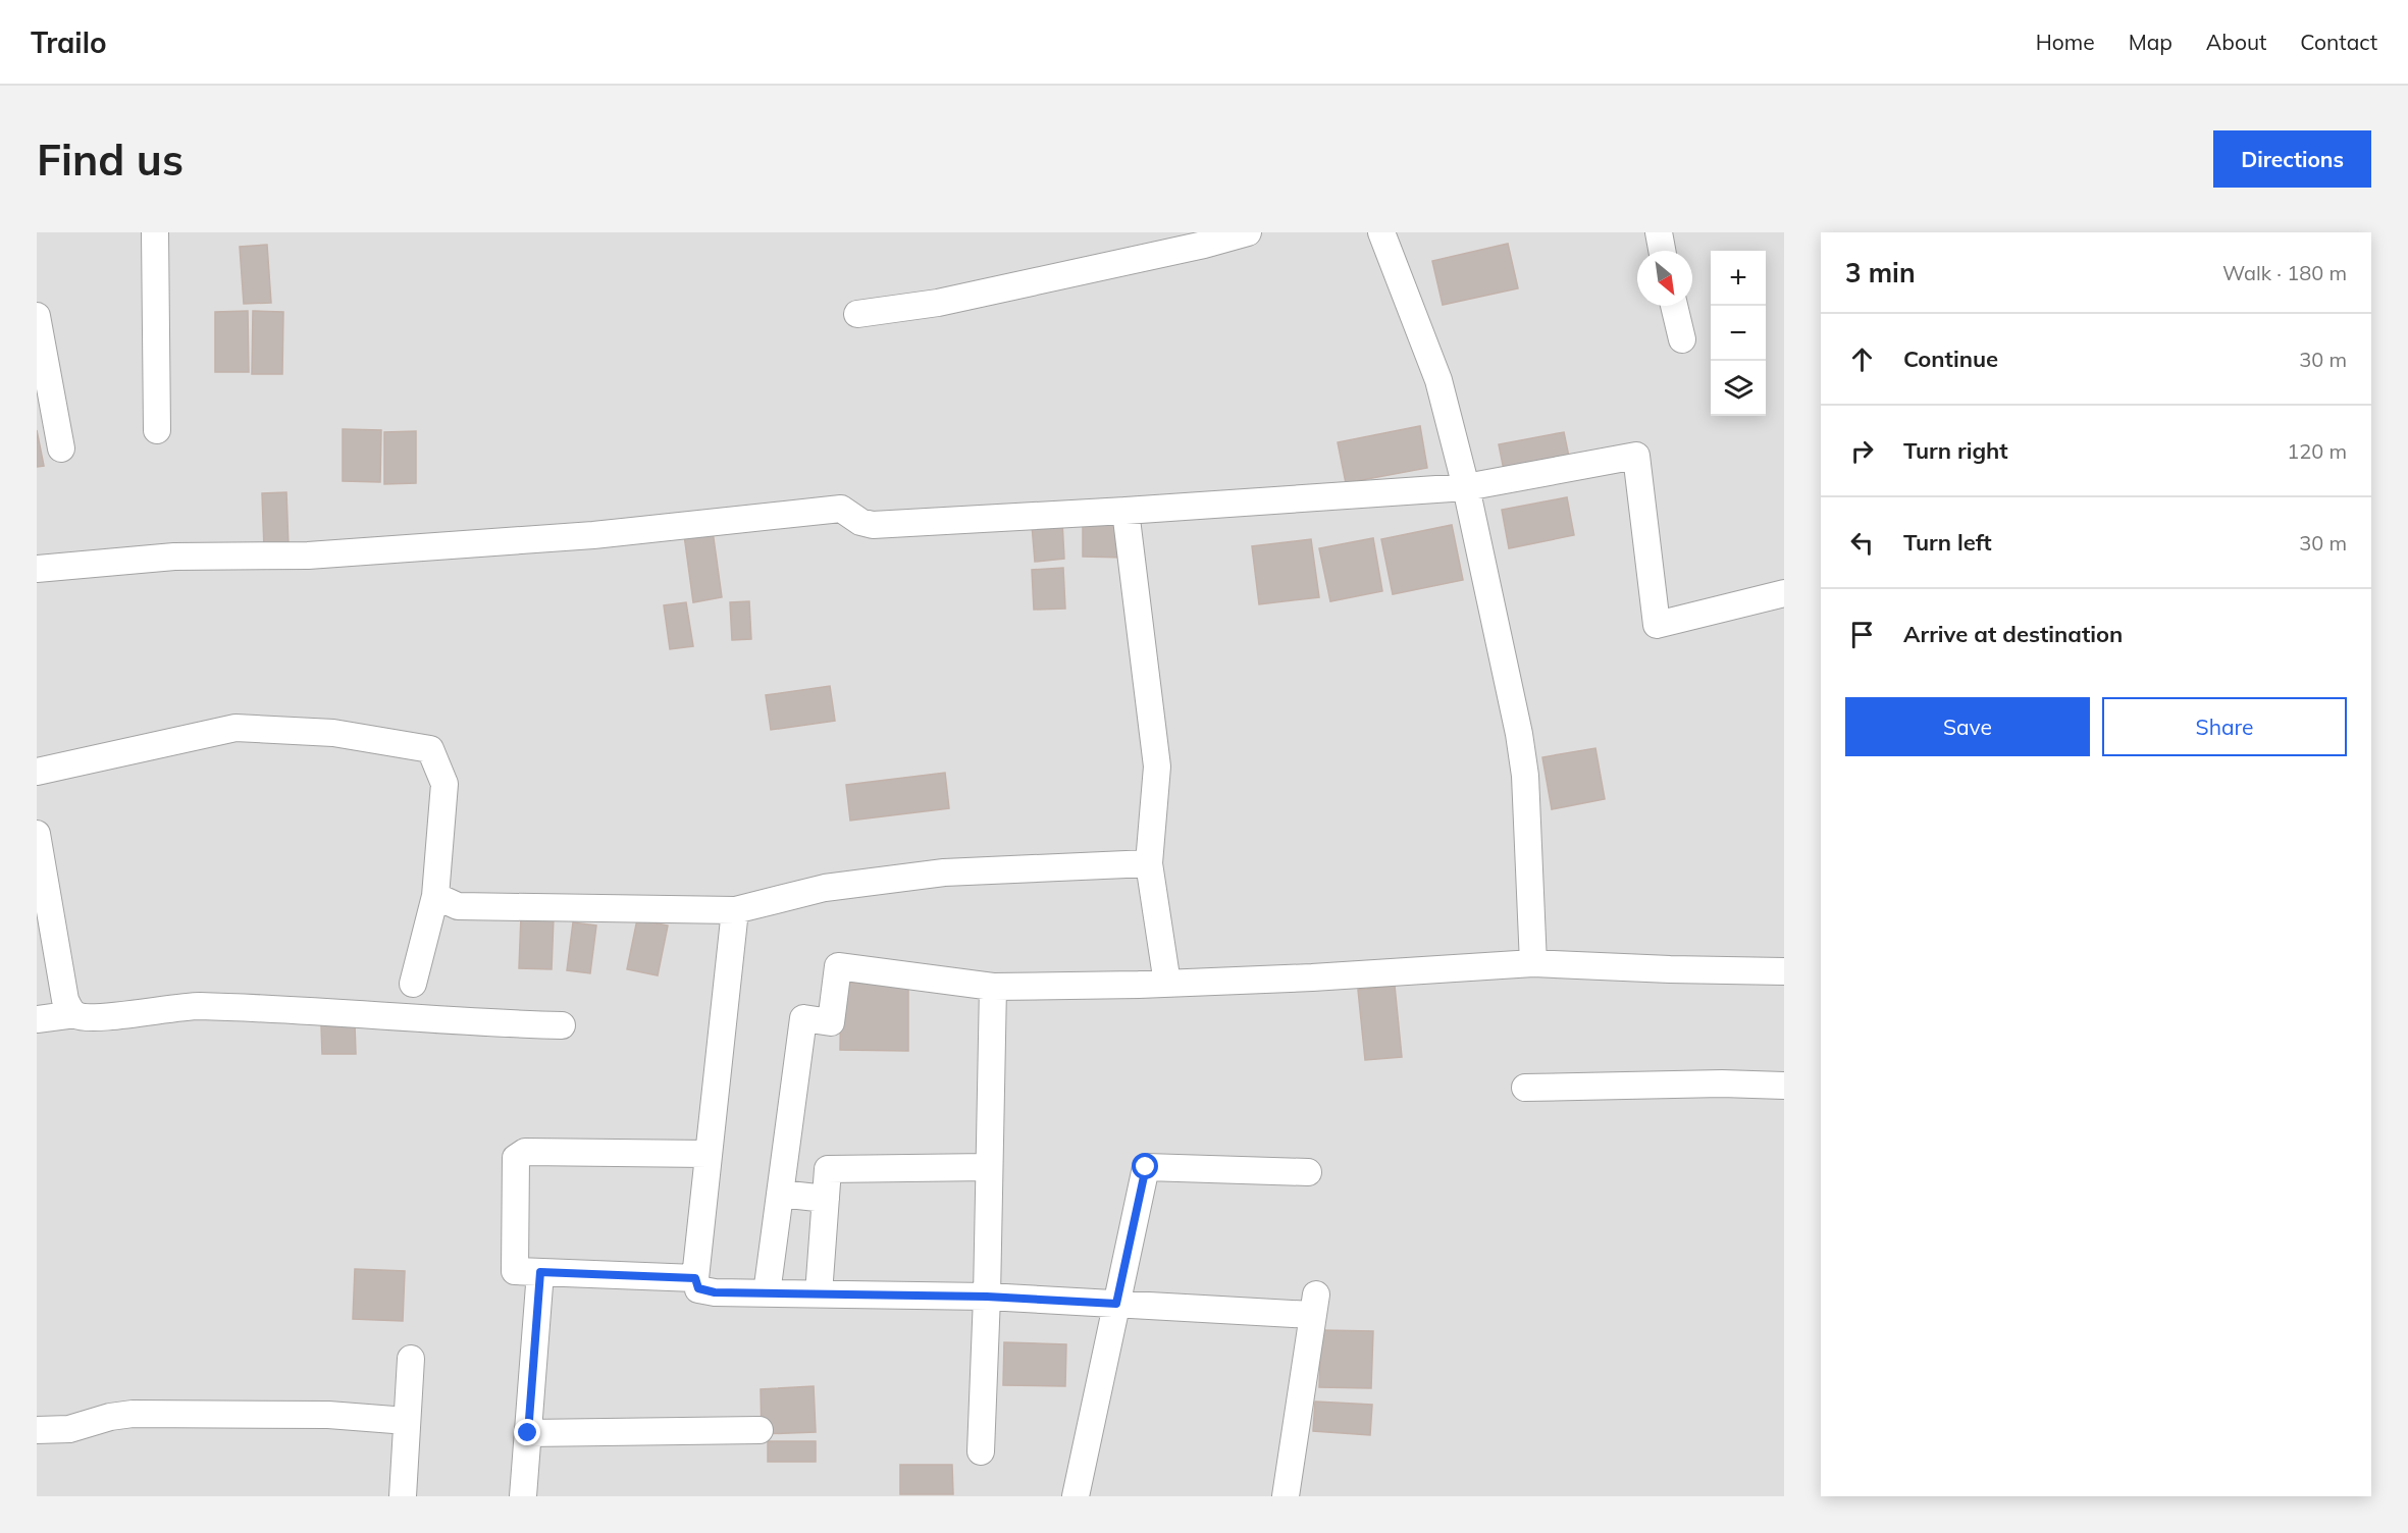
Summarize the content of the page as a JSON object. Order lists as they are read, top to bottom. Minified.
{"north":"bottom right","page":{"header":"Trailo","nav":["Home","Map","About","Contact"],"buttons":["Directions",["Save","Share"]],"title":"Find us","heading":["3 min","Walk · 180 m"],"map_buttons":["+","−"],"list":[["Continue","30 m"],["Turn right","120 m"],["Turn left","30 m"],"Arrive at destination"]}}
